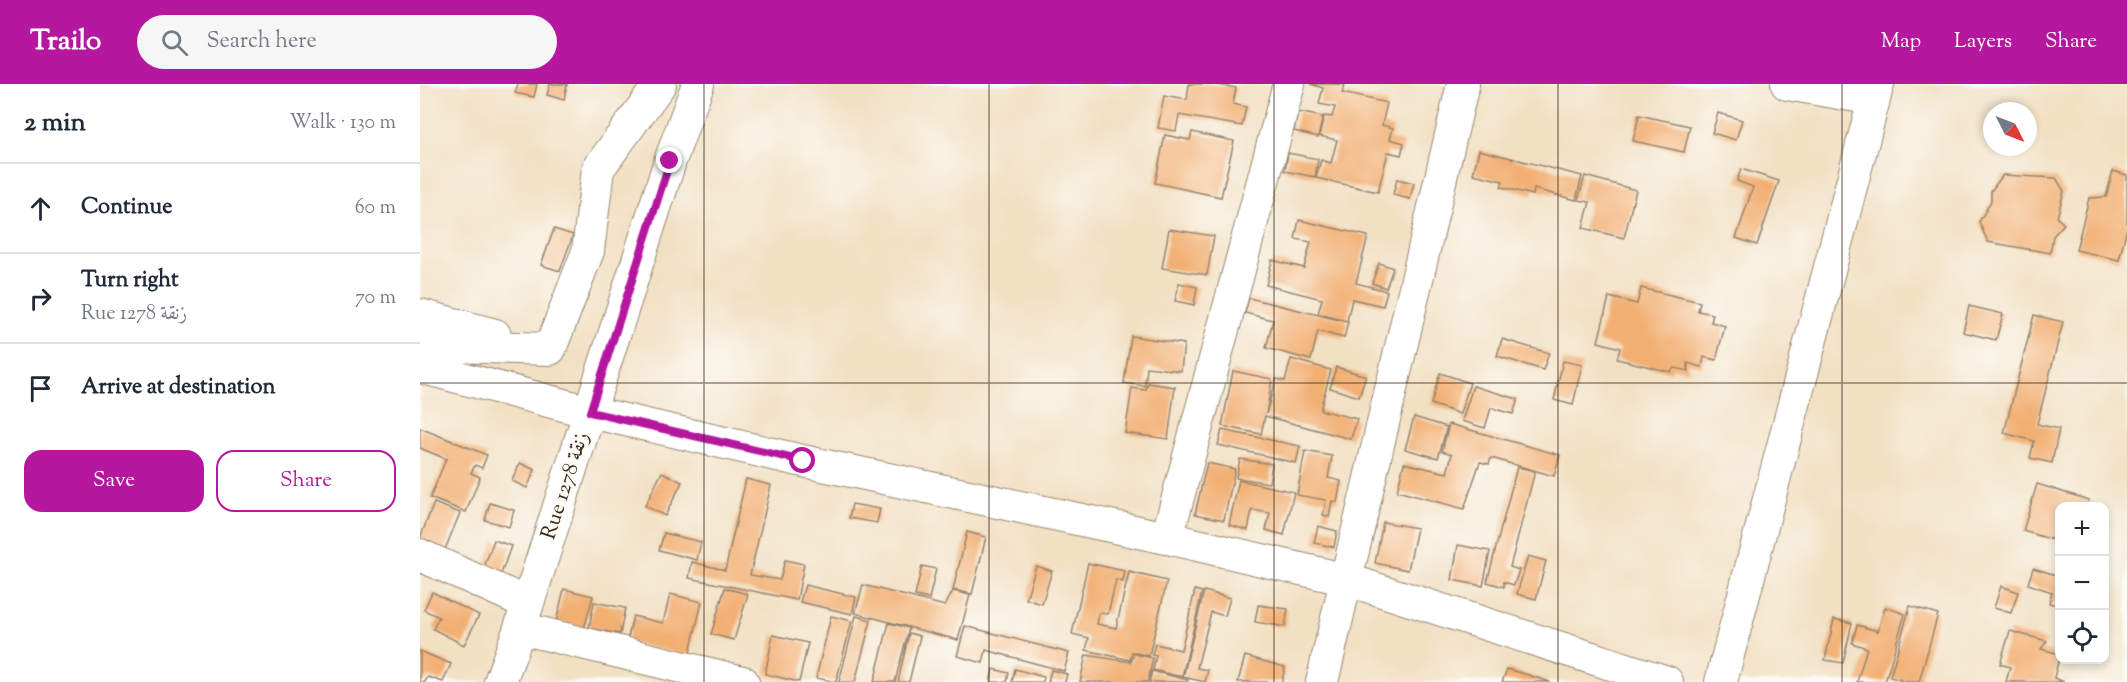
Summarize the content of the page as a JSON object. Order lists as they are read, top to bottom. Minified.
{"streets":{"street":["Rue 1278 زنقة"]},"north":"bottom right","page":{"header":"Trailo","search":"Search here","nav":["Map","Layers","Share"],"heading":["2 min","Walk · 130 m"],"list":[["Continue","60 m"],["Turn right","Rue 1278 زنقة","70 m"],"Arrive at destination"],"buttons":["Save","Share"],"map_buttons":["+","−"]}}
